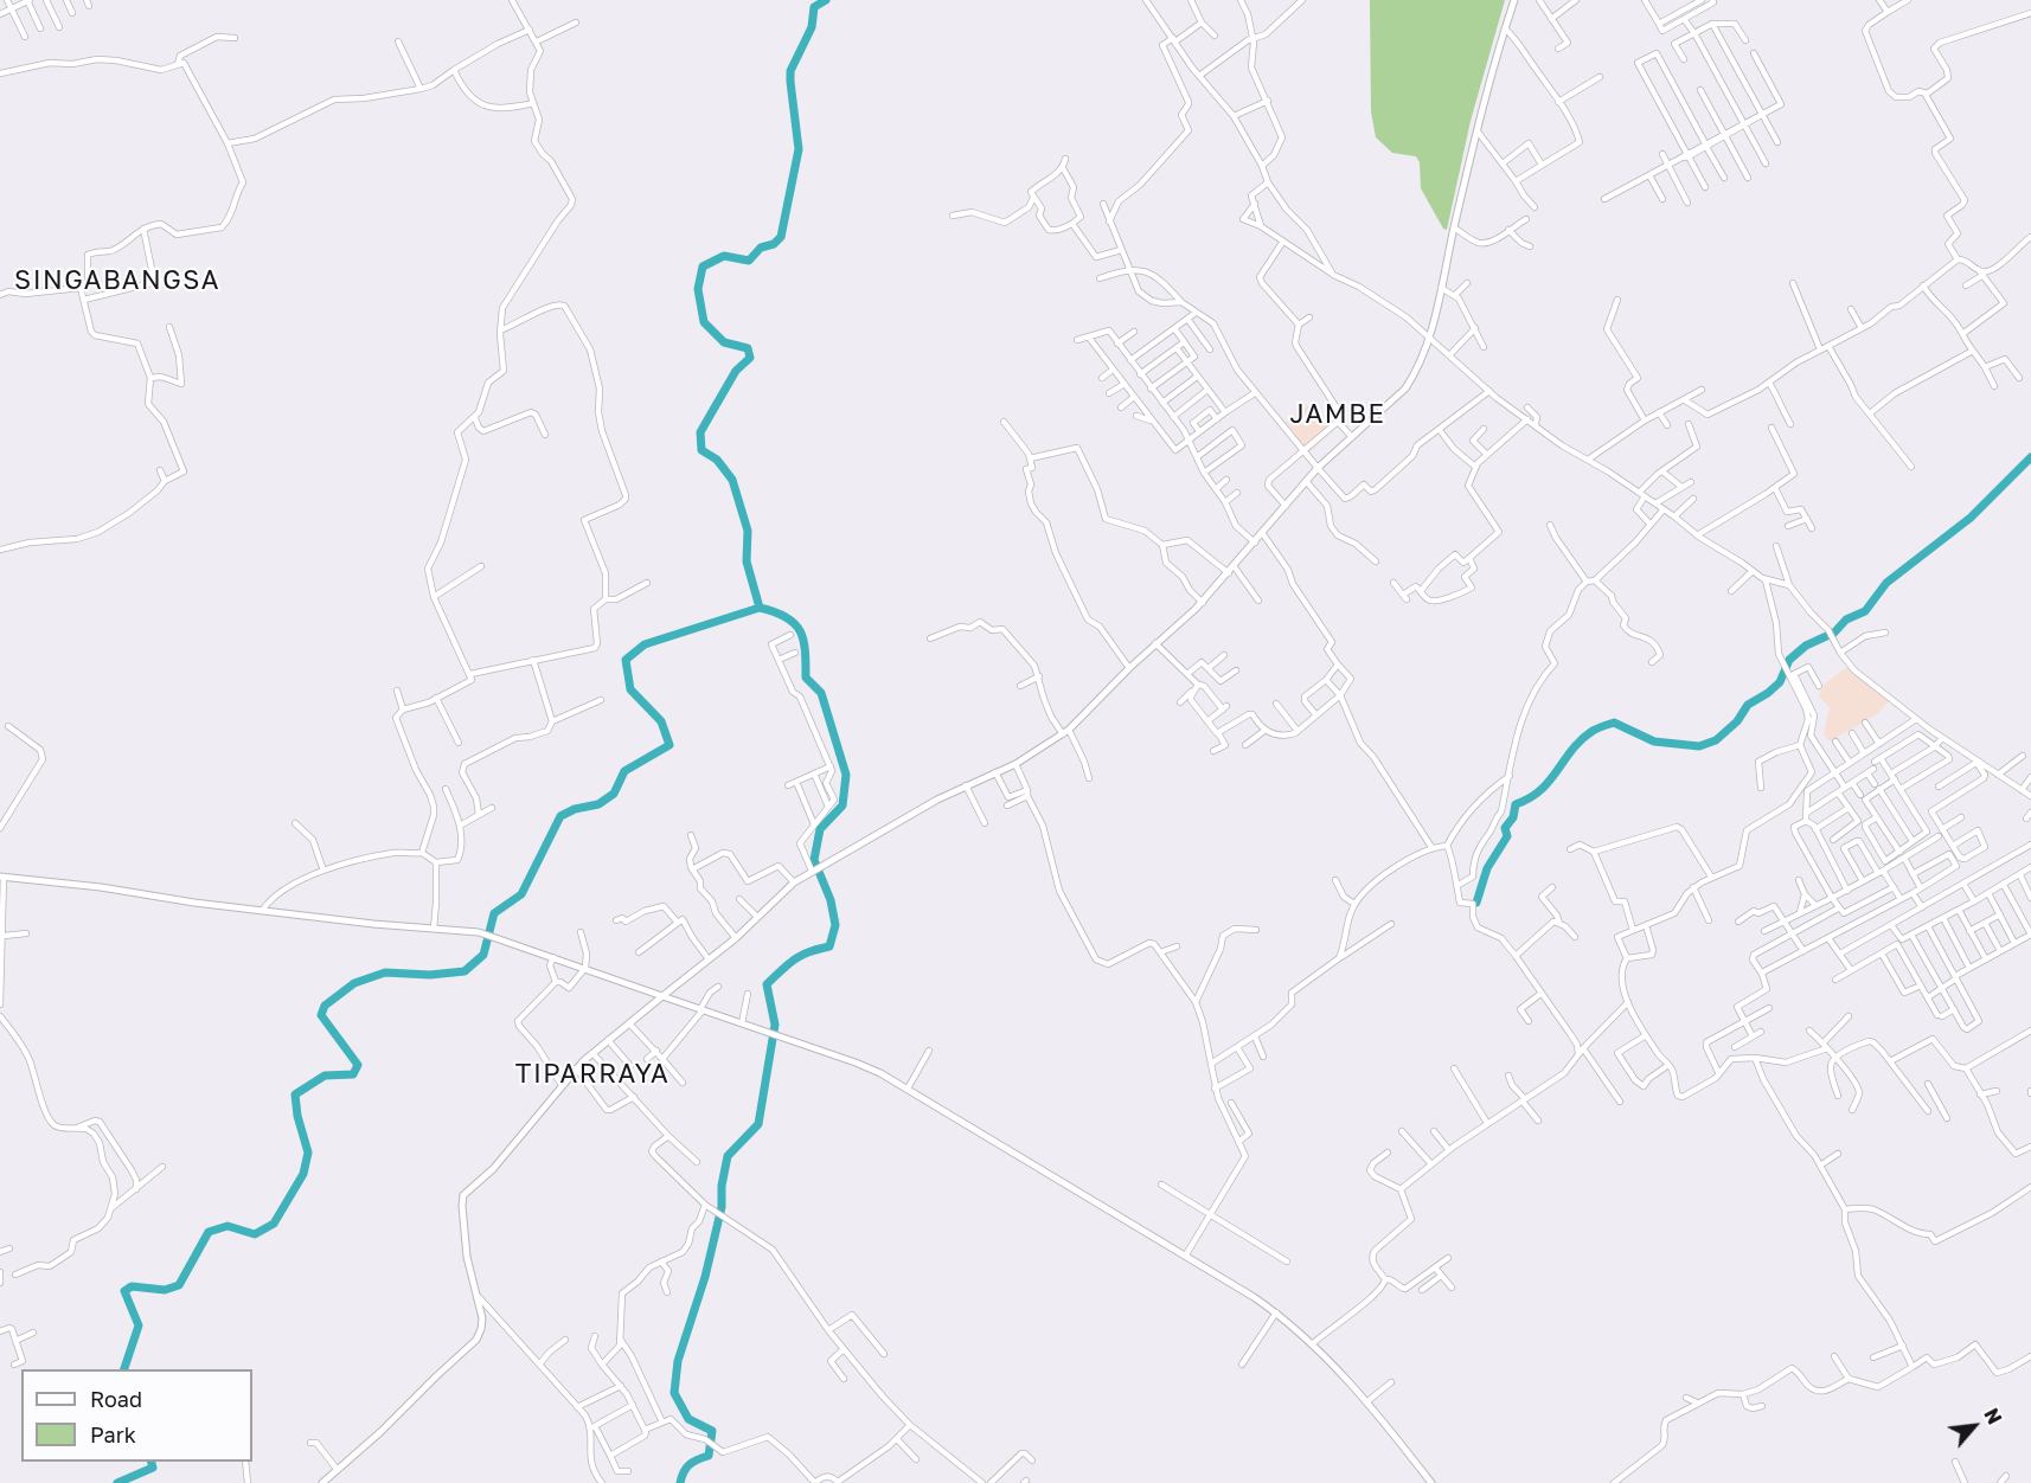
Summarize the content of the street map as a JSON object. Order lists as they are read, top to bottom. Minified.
{"districts":["SINGABANGSA","JAMBE","TIPARRAYA"],"legend":["Road","Park"],"north":"top right"}
